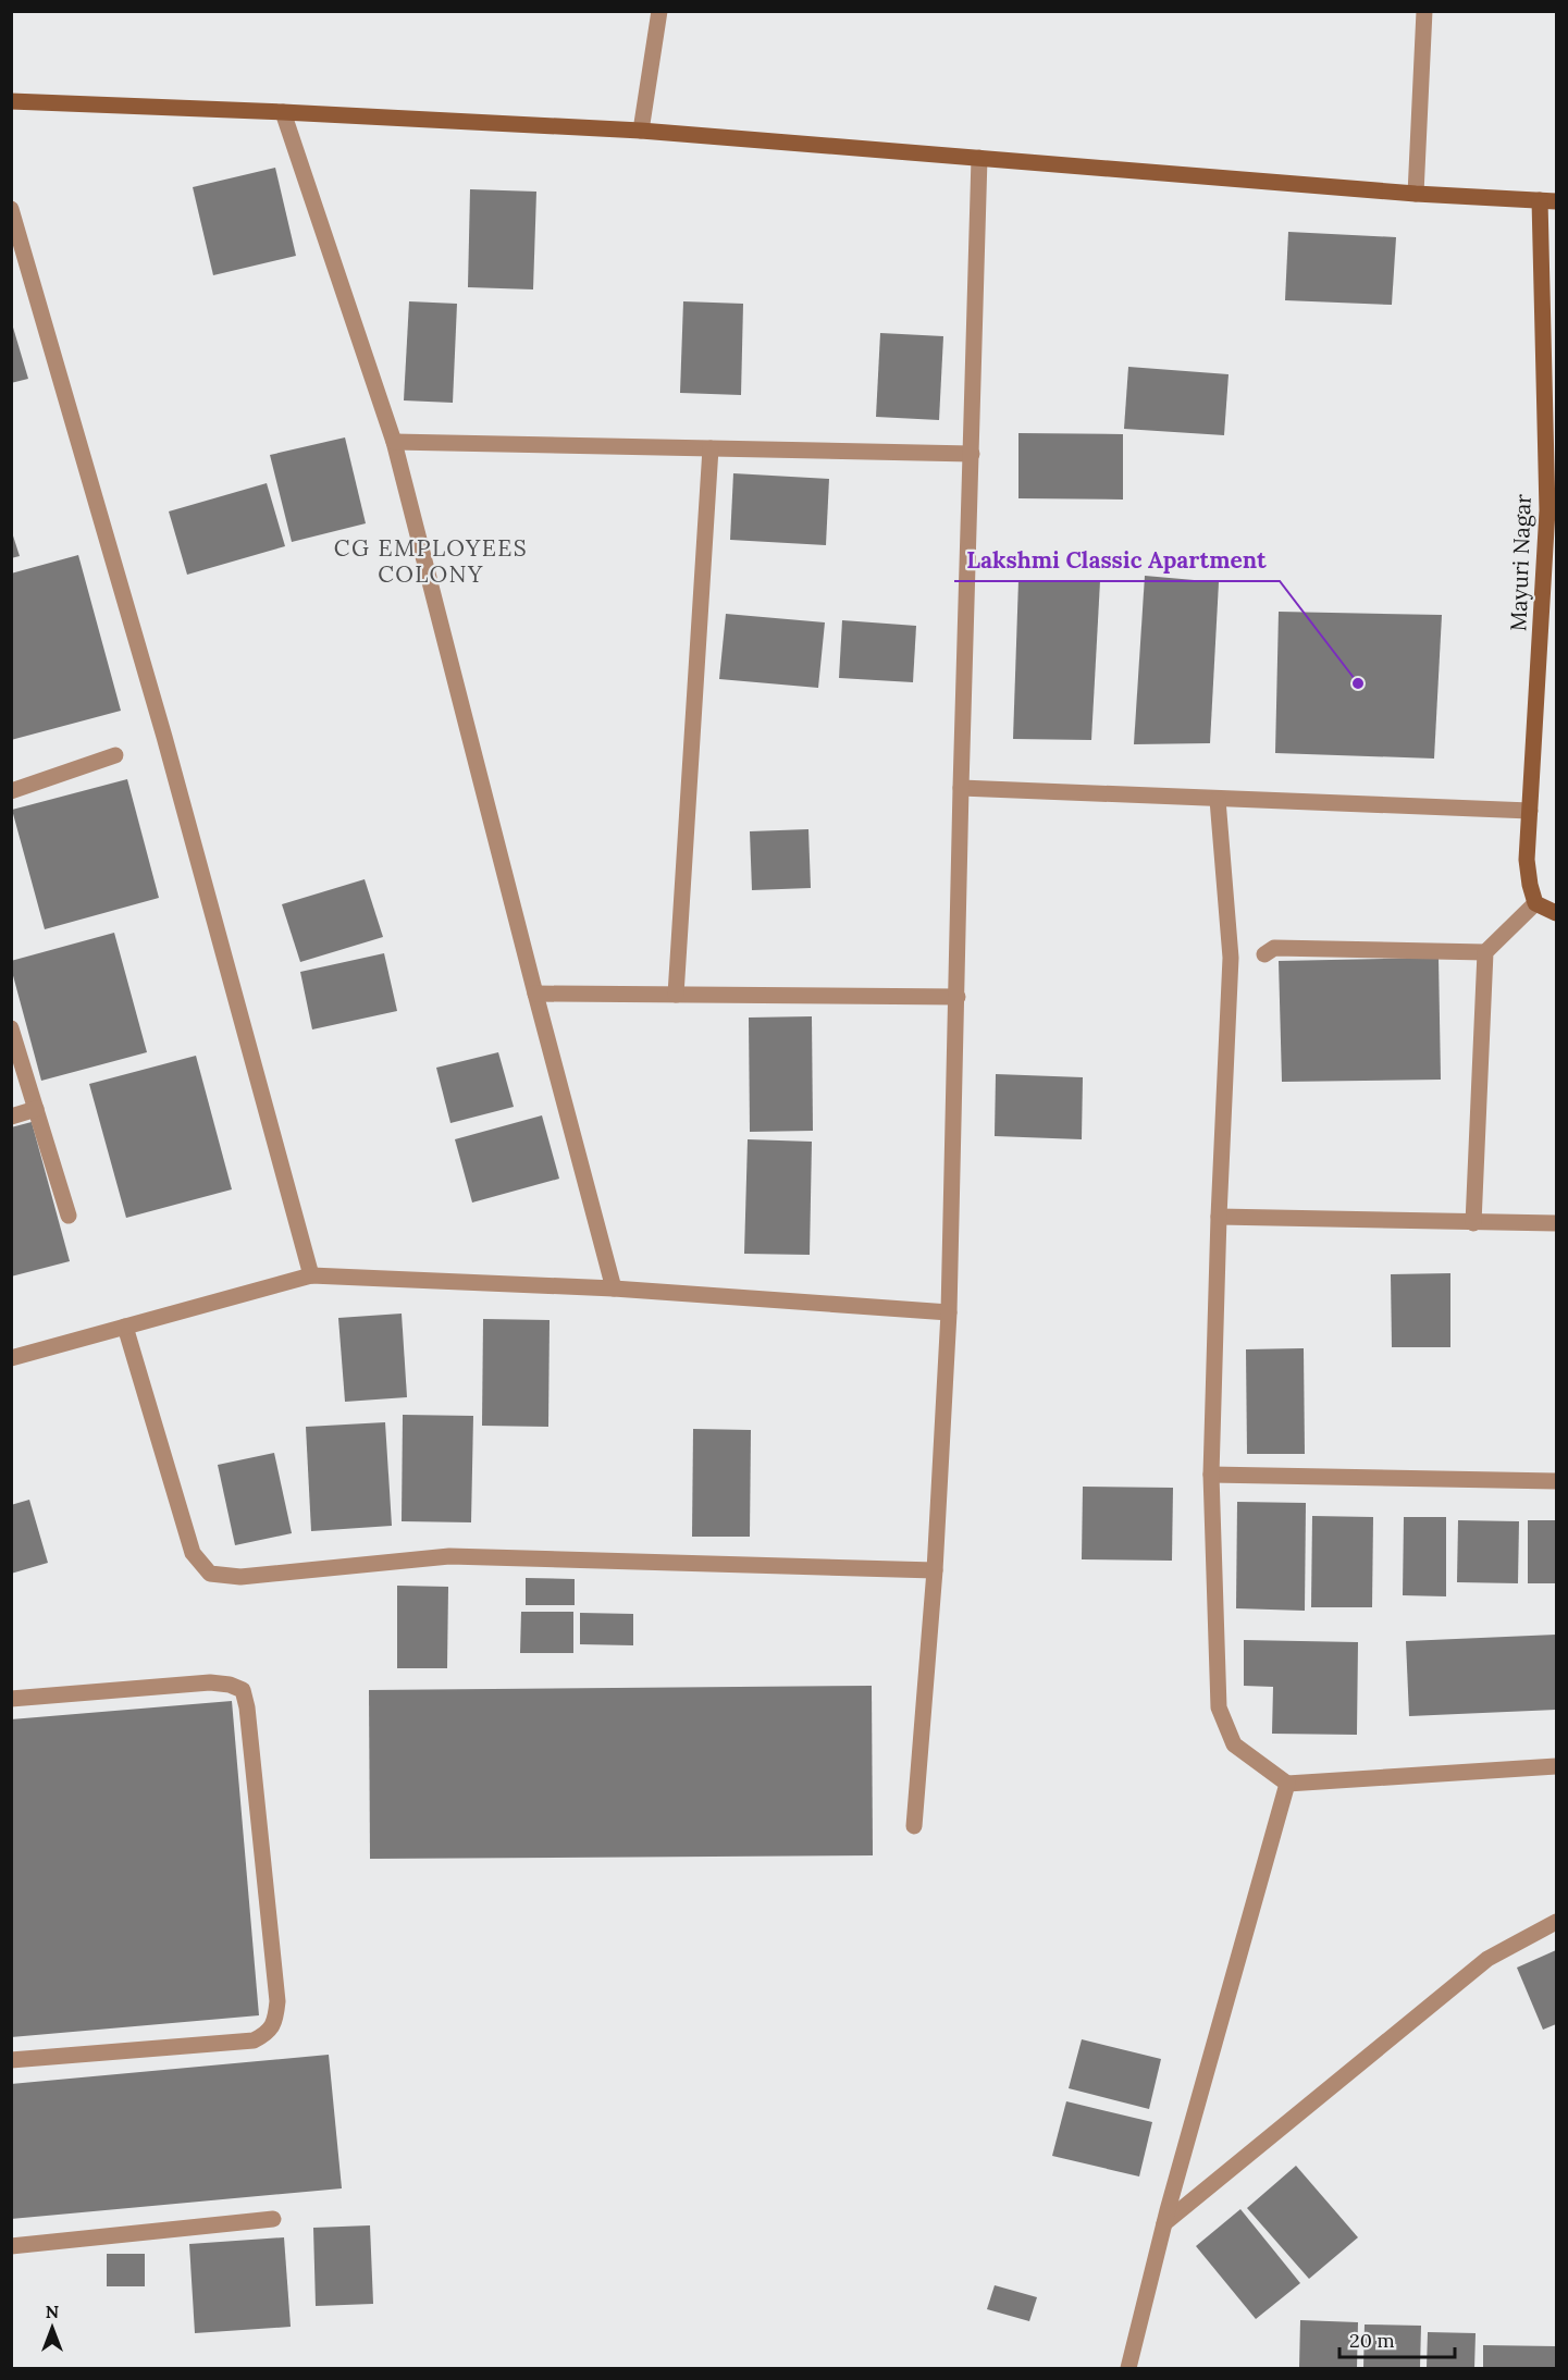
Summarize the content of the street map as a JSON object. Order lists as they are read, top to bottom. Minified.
{"streets":{"street":["Mayuri Nagar"]},"districts":["CG EMPLOYEES COLONY"],"places":["Lakshmi Classic Apartment"],"scale_bar":"20 m","north":"top"}
